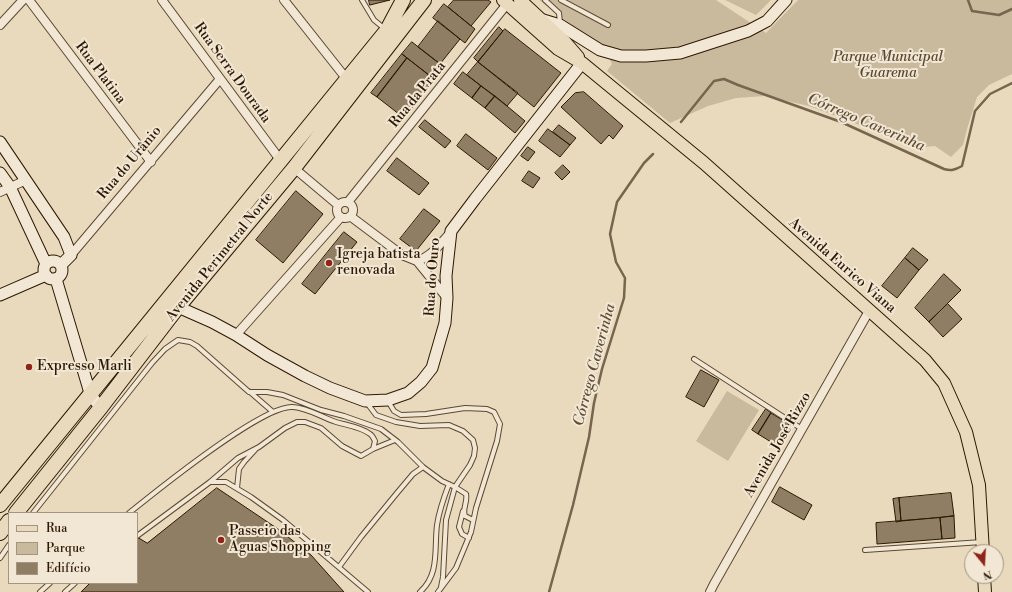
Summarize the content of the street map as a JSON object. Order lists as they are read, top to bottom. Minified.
{"streets":{"highway":["Avenida Perimetral Norte"],"main road":["Avenida Eurico Viana"],"street":["Rua Platina","Rua Serra Dourada","Rua da Prata","Rua do Urânio","Rua do Ouro","Avenida José Rizzo"]},"crossings":[["Rua Platina","Rua do Urânio"],["Rua Serra Dourada","Rua do Urânio"],["Rua Serra Dourada","Avenida Perimetral Norte"],["Rua da Prata","Avenida Eurico Viana"],["Avenida Perimetral Norte","Rua do Ouro"],["Avenida Eurico Viana","Rua do Ouro"],["Avenida Eurico Viana","Avenida José Rizzo"]],"water":["Córrego Caverinha"],"parks":["Parque Municipal Guarema"],"places":["Igreja batista renovada","Expresso Marli","Passeio das Águas Shopping"],"legend":["Rua","Parque","Edifício"],"north":"bottom"}
